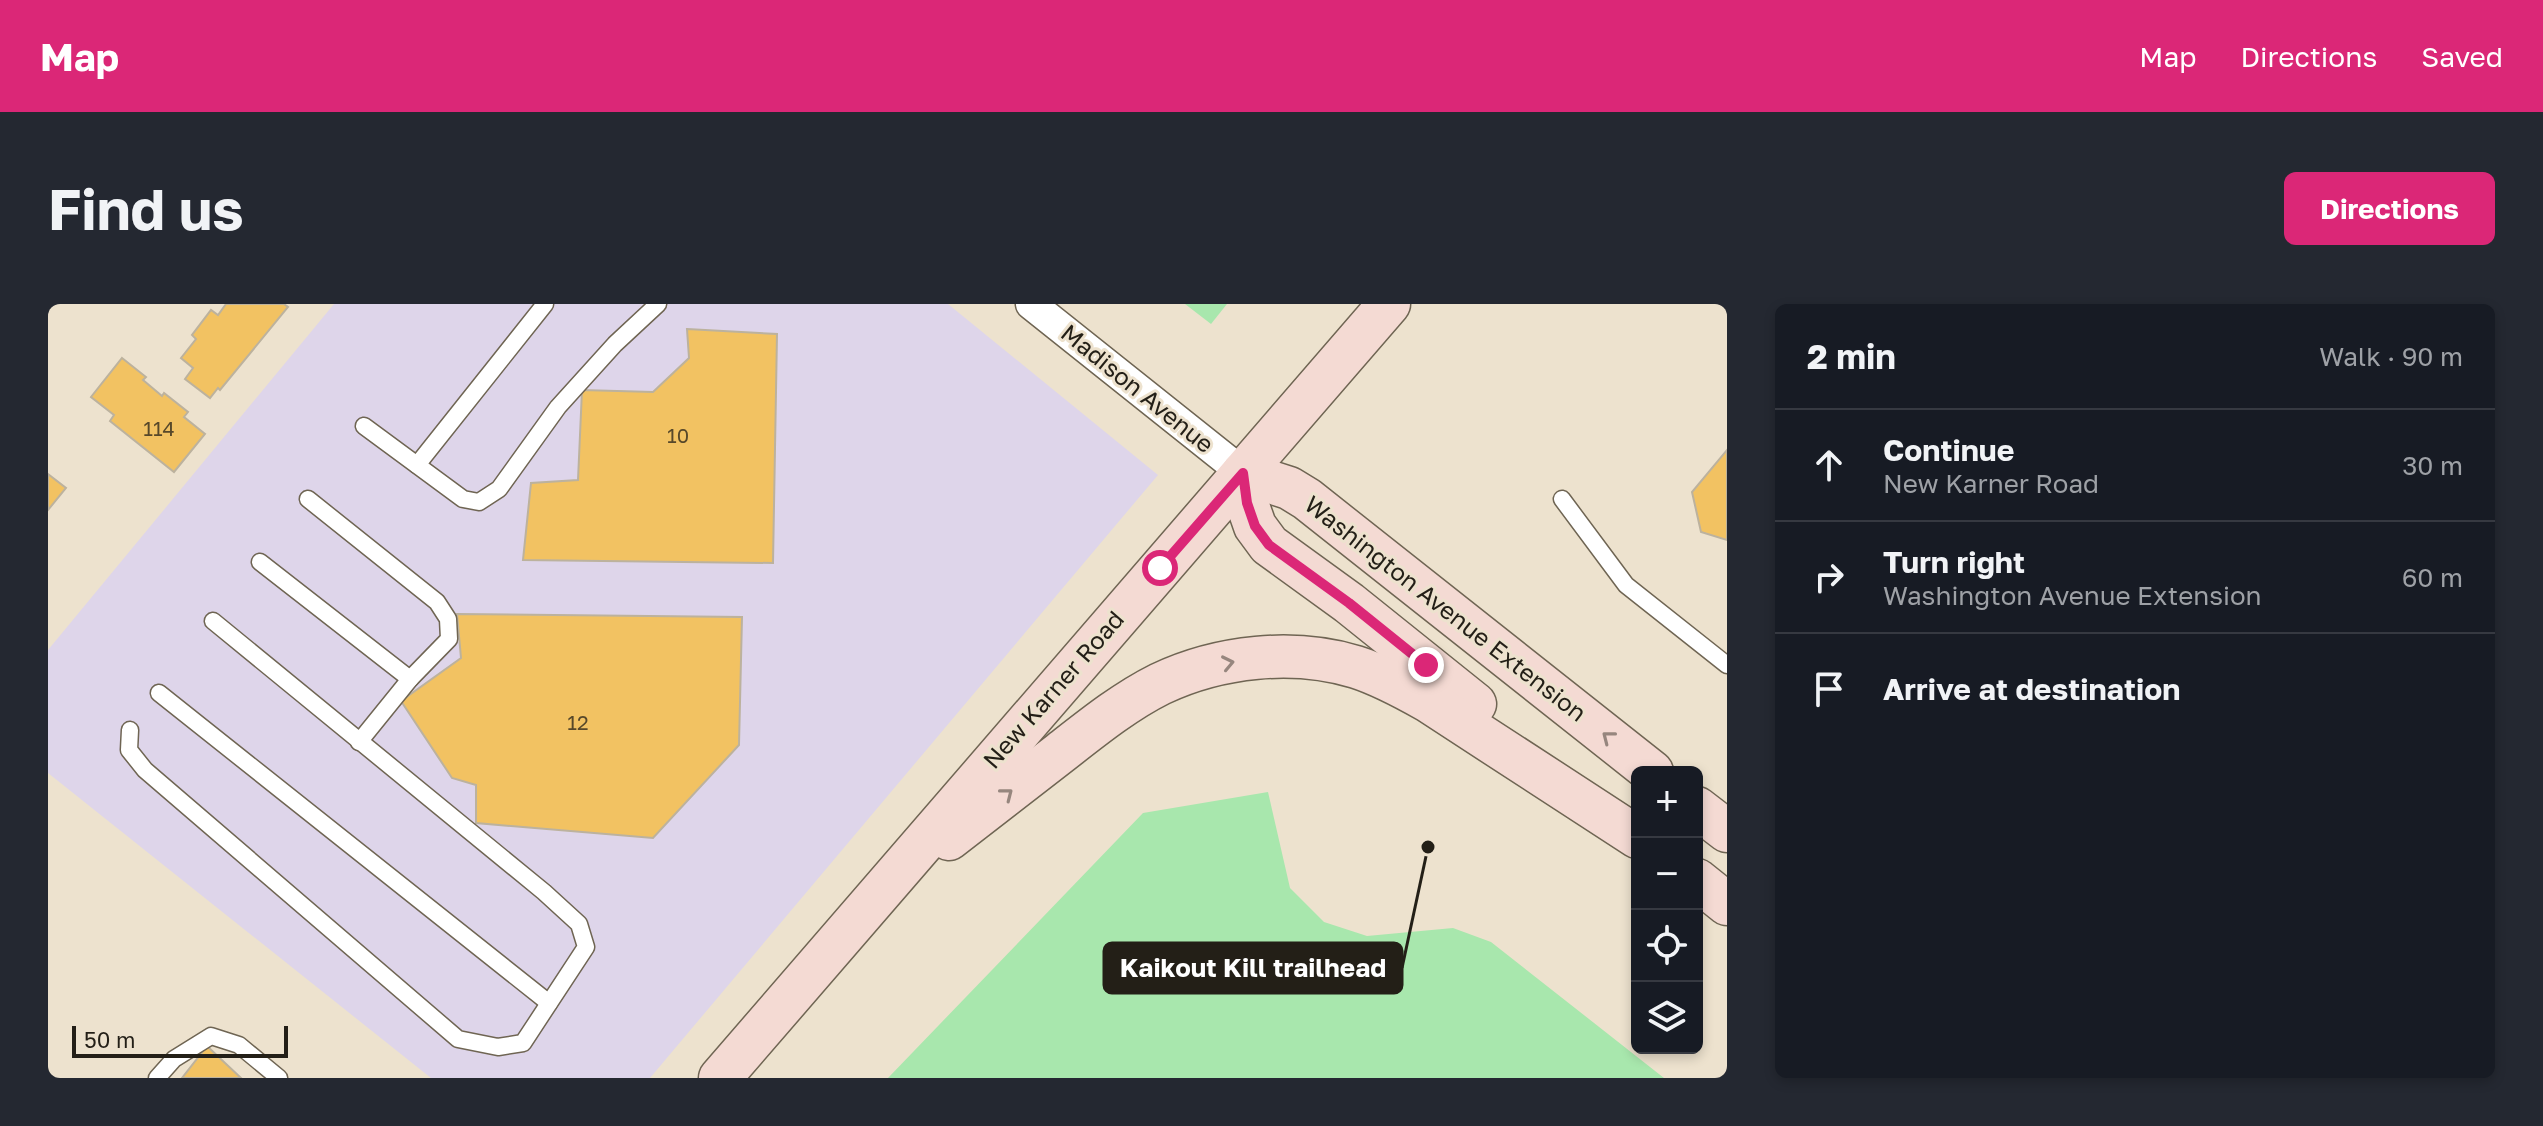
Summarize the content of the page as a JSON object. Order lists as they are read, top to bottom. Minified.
{"streets":{"main road":["Washington Avenue Extension","New Karner Road"],"street":["Madison Avenue"]},"crossings":[["Madison Avenue","Washington Avenue Extension"],["Madison Avenue","New Karner Road"],["Washington Avenue Extension","New Karner Road"]],"places":["Kaikout Kill trailhead"],"house_numbers":["114","10","12"],"scale_bar":"50 m","page":{"header":"Map","nav":["Map","Directions","Saved"],"buttons":"Directions","title":"Find us","heading":["2 min","Walk · 90 m"],"list":[["Continue","New Karner Road","30 m"],["Turn right","Washington Avenue Extension","60 m"],"Arrive at destination"],"map_buttons":["+","−"],"scale":"50 m"}}
